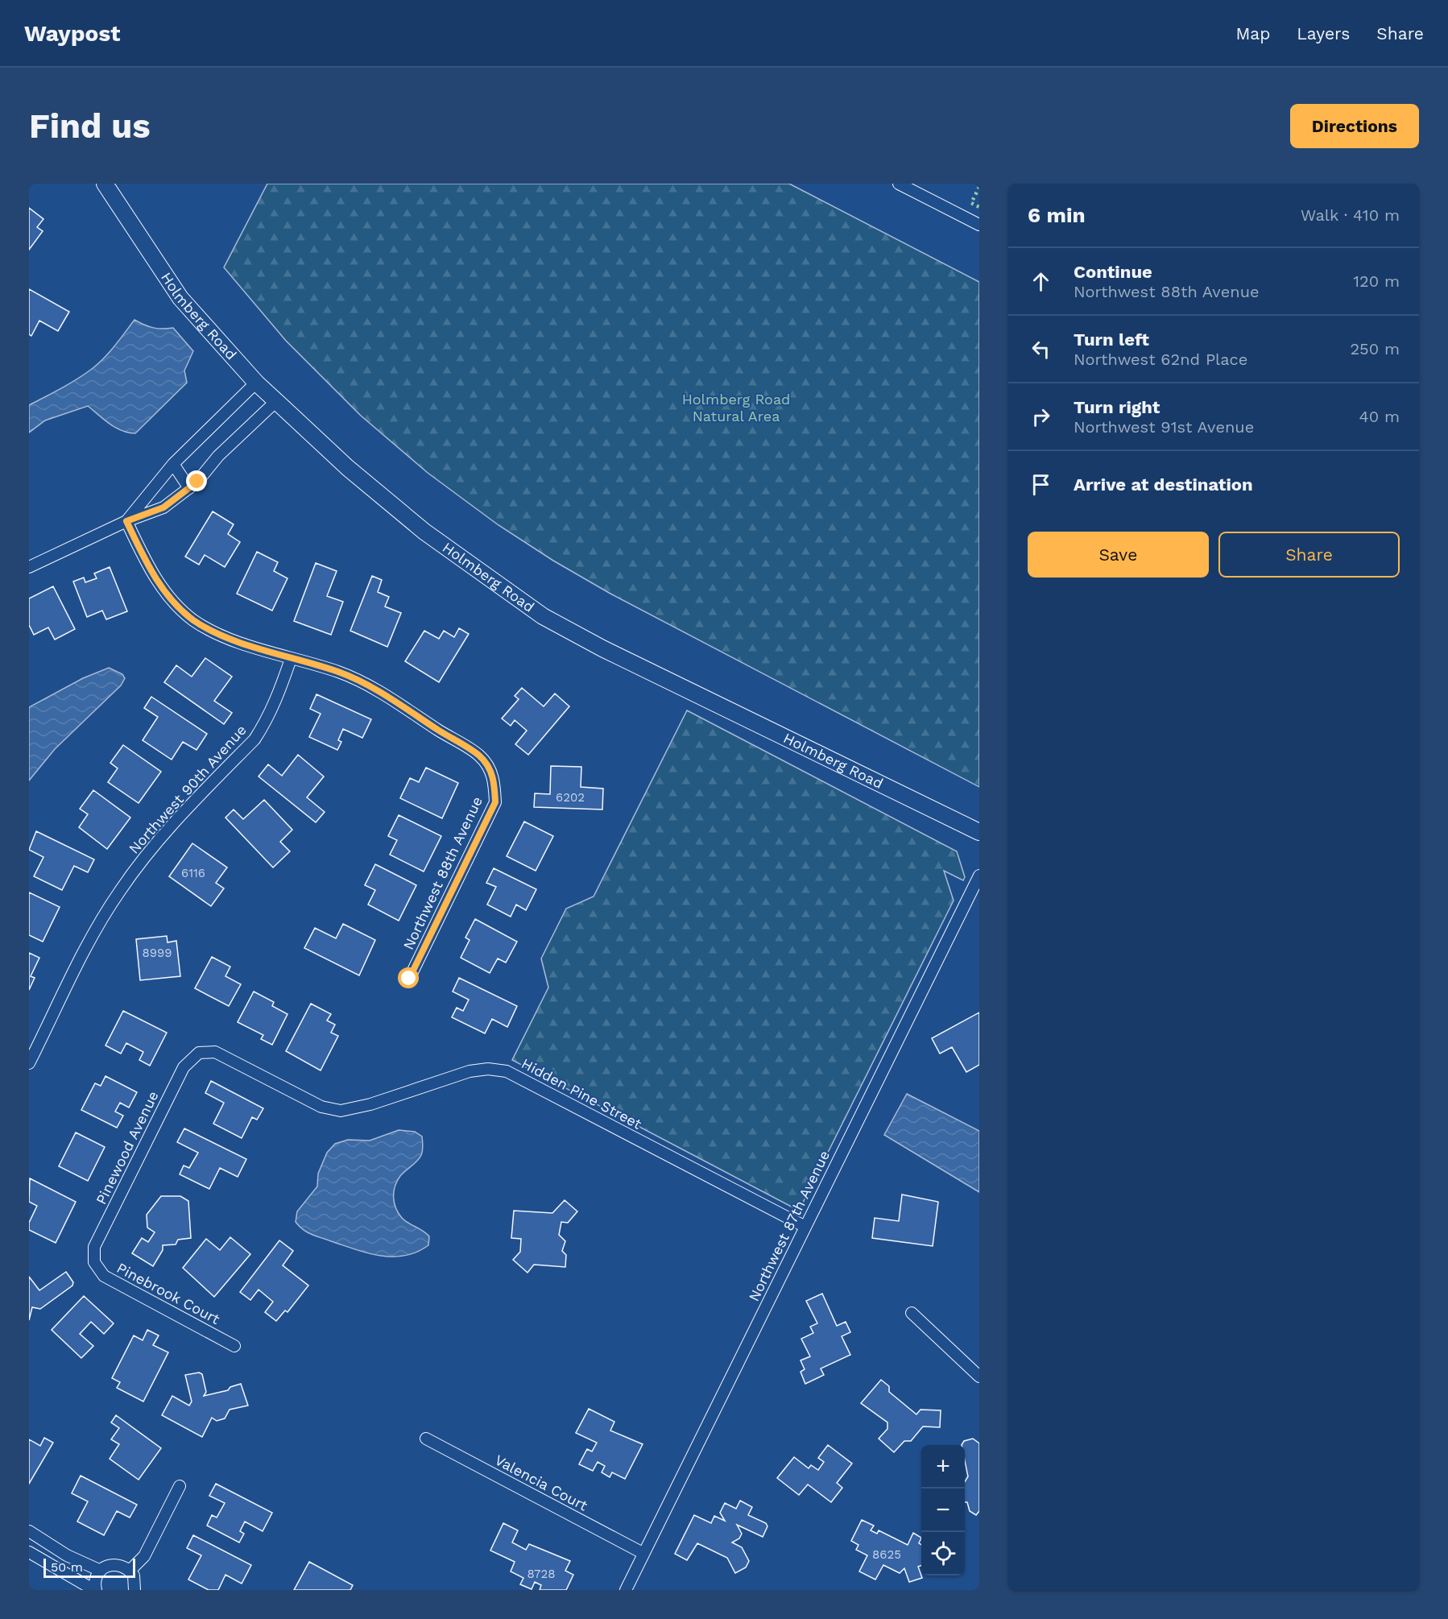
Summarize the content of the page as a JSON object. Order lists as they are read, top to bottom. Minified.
{"streets":{"street":["Holmberg Road","Northwest 90th Avenue","Northwest 88th Avenue","Hidden Pine Street","Pinewood Avenue","Northwest 87th Avenue","Pinebrook Court","Valencia Court"]},"crossings":[["Northwest 90th Avenue","Northwest 88th Avenue"],["Hidden Pine Street","Pinewood Avenue"],["Hidden Pine Street","Northwest 87th Avenue"],["Pinewood Avenue","Pinebrook Court"],["Northwest 87th Avenue","Valencia Court"]],"parks":["Holmberg Road Natural Area"],"house_numbers":["6202","6116","8999","8625","8728"],"scale_bar":"50 m","page":{"header":"Waypost","nav":["Map","Layers","Share"],"buttons":["Directions",["Save","Share"]],"title":"Find us","heading":["6 min","Walk · 410 m"],"list":[["Continue","Northwest 88th Avenue","120 m"],["Turn left","Northwest 62nd Place","250 m"],["Turn right","Northwest 91st Avenue","40 m"],"Arrive at destination"],"map_buttons":["+","−"],"scale":"50 m"}}
